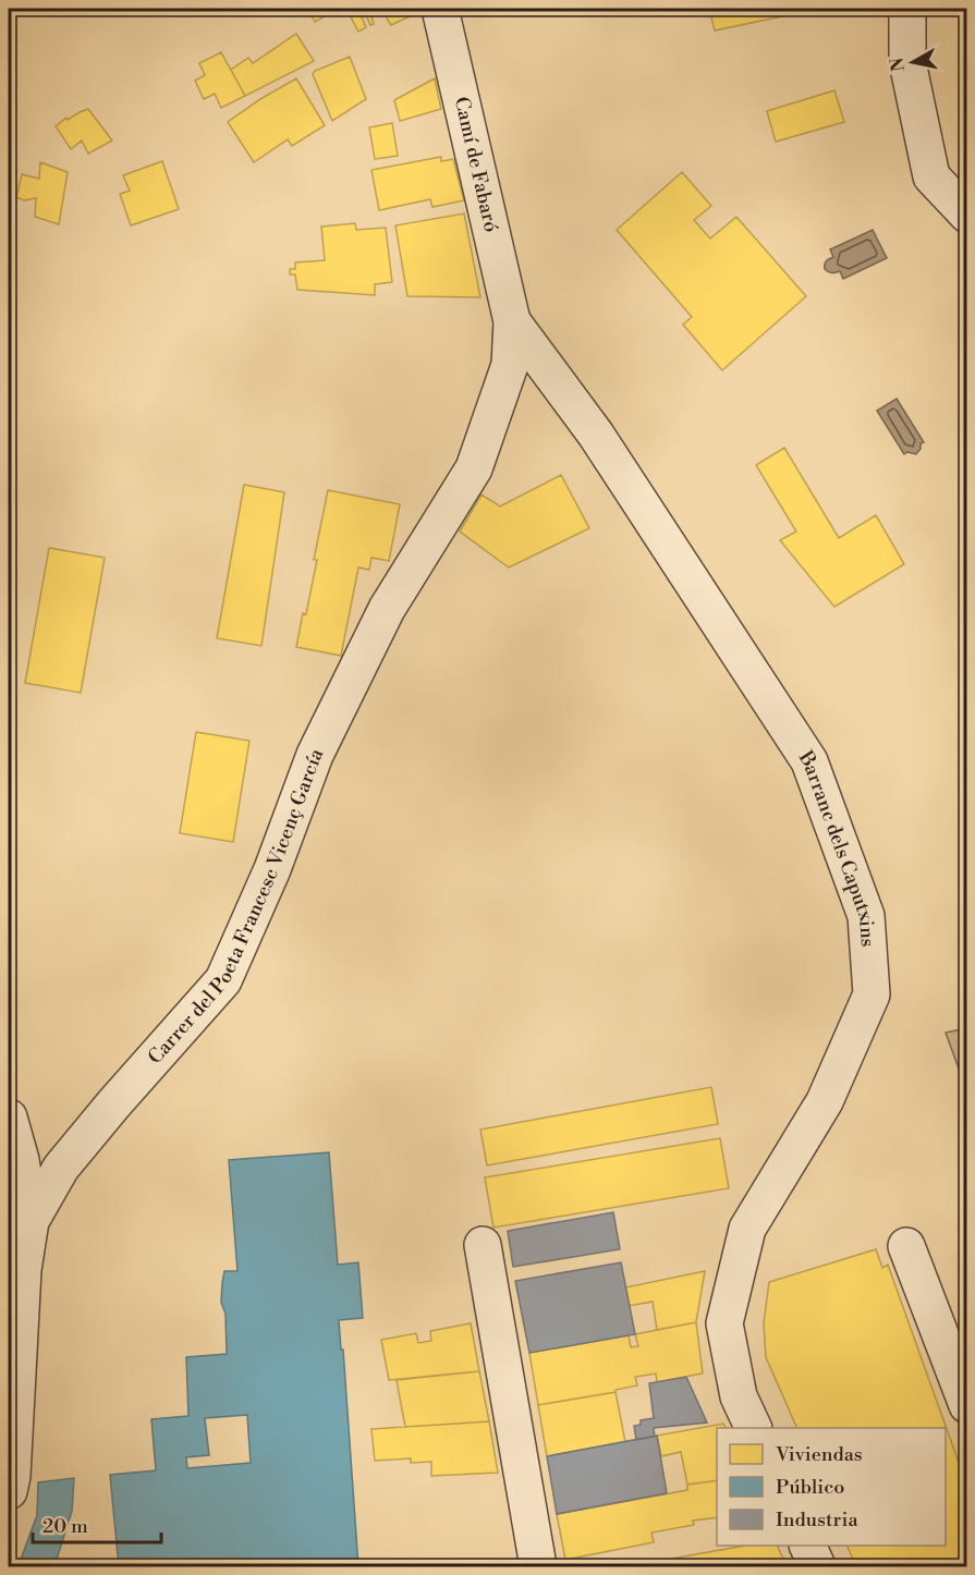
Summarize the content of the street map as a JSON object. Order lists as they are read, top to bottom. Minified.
{"streets":{"street":["Camí de Fabaró","Barranc dels Caputxins","Carrer del Poeta Francesc Vicenç García"]},"crossings":[["Camí de Fabaró","Barranc dels Caputxins"],["Camí de Fabaró","Carrer del Poeta Francesc Vicenç García"],["Barranc dels Caputxins","Carrer del Poeta Francesc Vicenç García"]],"legend":["Viviendas","Público","Industria"],"scale_bar":"20 m","north":"left"}
